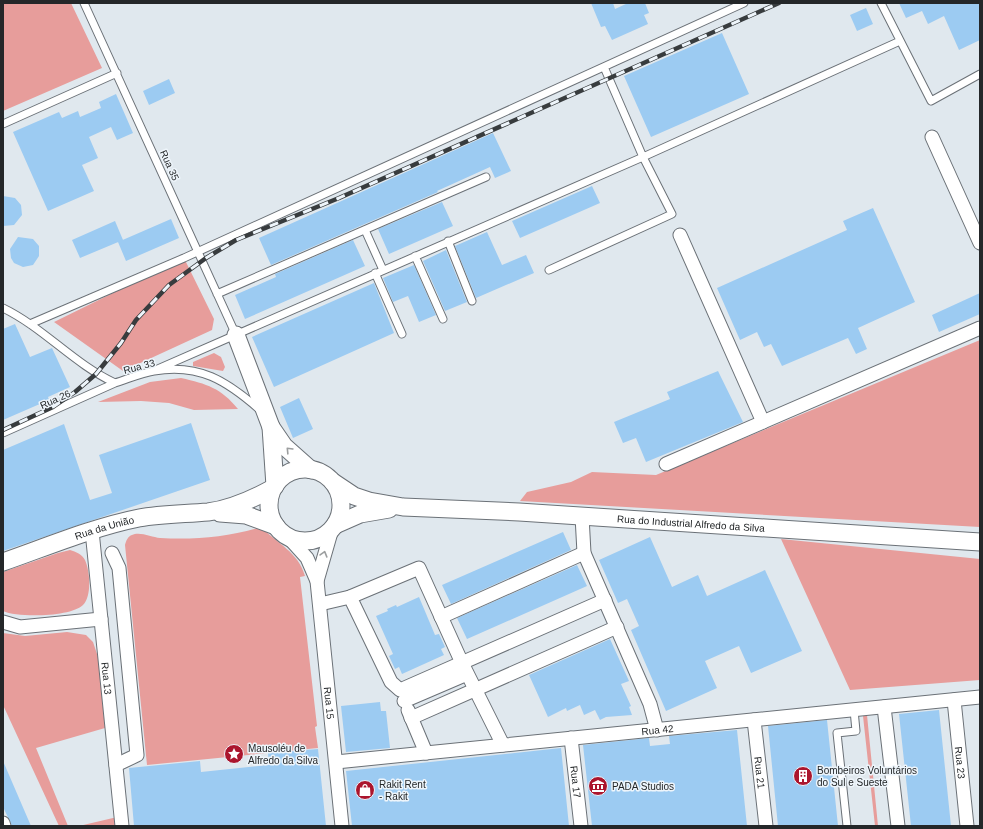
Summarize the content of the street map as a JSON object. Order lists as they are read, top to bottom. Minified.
{"streets":{"street":["Rua do Industrial Alfredo da Silva","Rua da União","Rua 13","Rua 15","Rua 42","Rua 23","Rua 21","Rua 17"],"lane":["Rua 35","Rua 33","Rua 26"]},"crossings":[["Rua 33","Rua 26"],["Rua do Industrial Alfredo da Silva","Rua da União"],["Rua do Industrial Alfredo da Silva","Rua 15"],["Rua da União","Rua 13"],["Rua da União","Rua 15"],["Rua 15","Rua 42"],["Rua 42","Rua 23"],["Rua 42","Rua 21"],["Rua 42","Rua 17"]],"places":{"place":["Mausoléu de Alfredo da Silva"],"building":["Bombeiros Voluntários do Sul e Sueste"],"museum":["PADA Studios"],"shop":["Rakit Rent - Rakit"]}}
